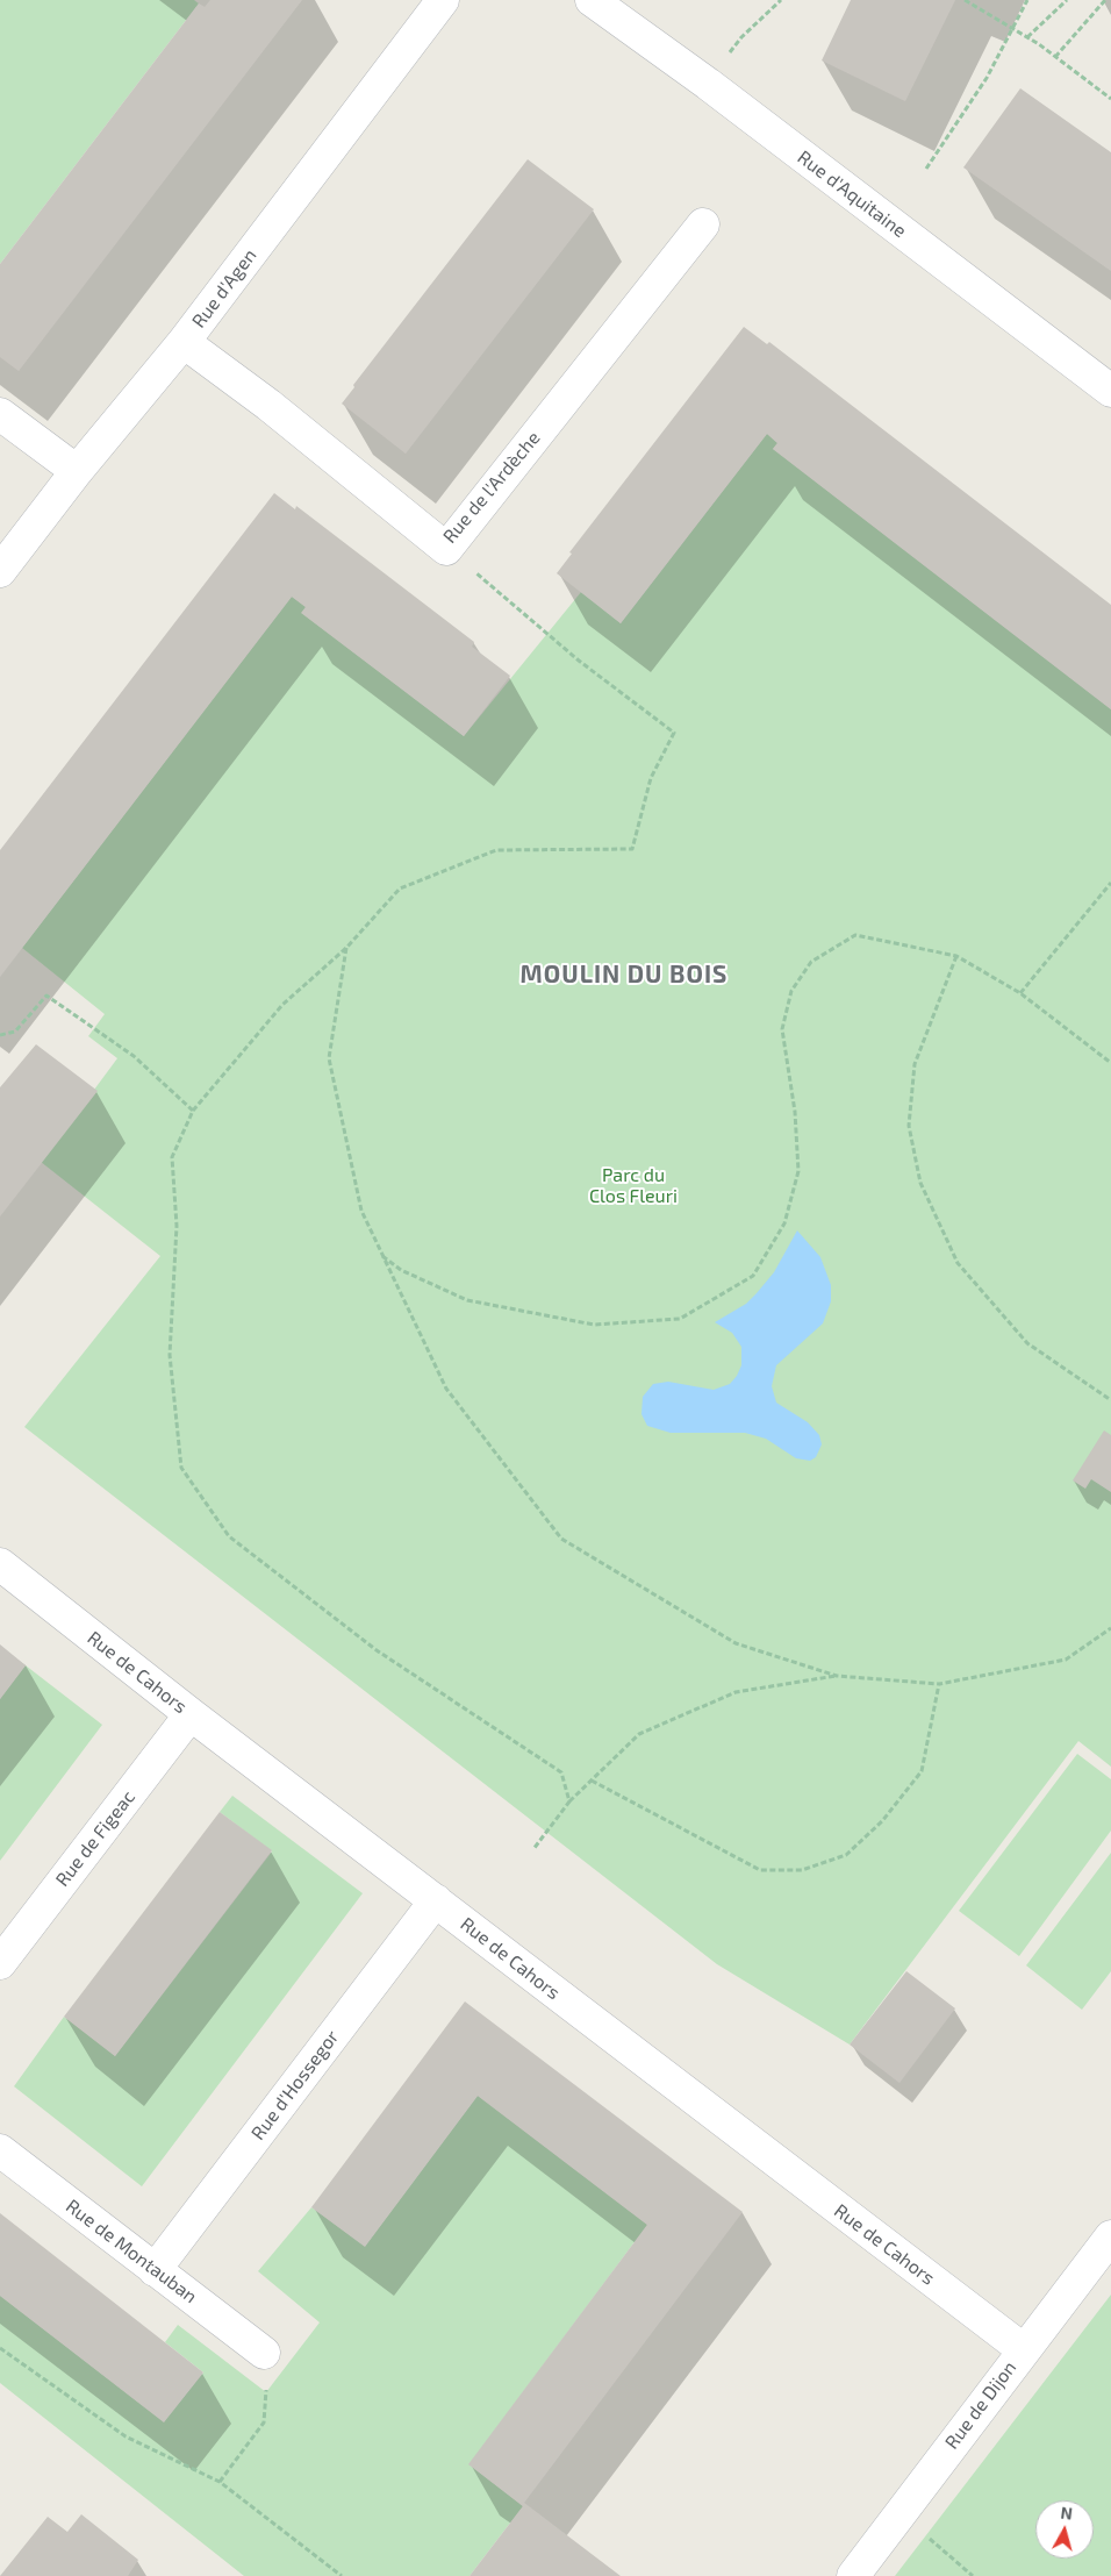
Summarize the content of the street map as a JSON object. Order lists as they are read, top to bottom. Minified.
{"streets":{"street":["Rue d'Aquitaine","Rue d'Agen","Rue de l'Ardèche","Rue de Cahors","Rue de Figeac","Rue d'Hossegor","Rue de Montauban","Rue de Dijon"]},"crossings":[["Rue d'Agen","Rue de l'Ardèche"],["Rue de Cahors","Rue de Figeac"],["Rue de Cahors","Rue d'Hossegor"],["Rue de Cahors","Rue de Dijon"],["Rue d'Hossegor","Rue de Montauban"]],"districts":["MOULIN DU BOIS"],"parks":["Parc du Clos Fleuri"],"north":"top"}
